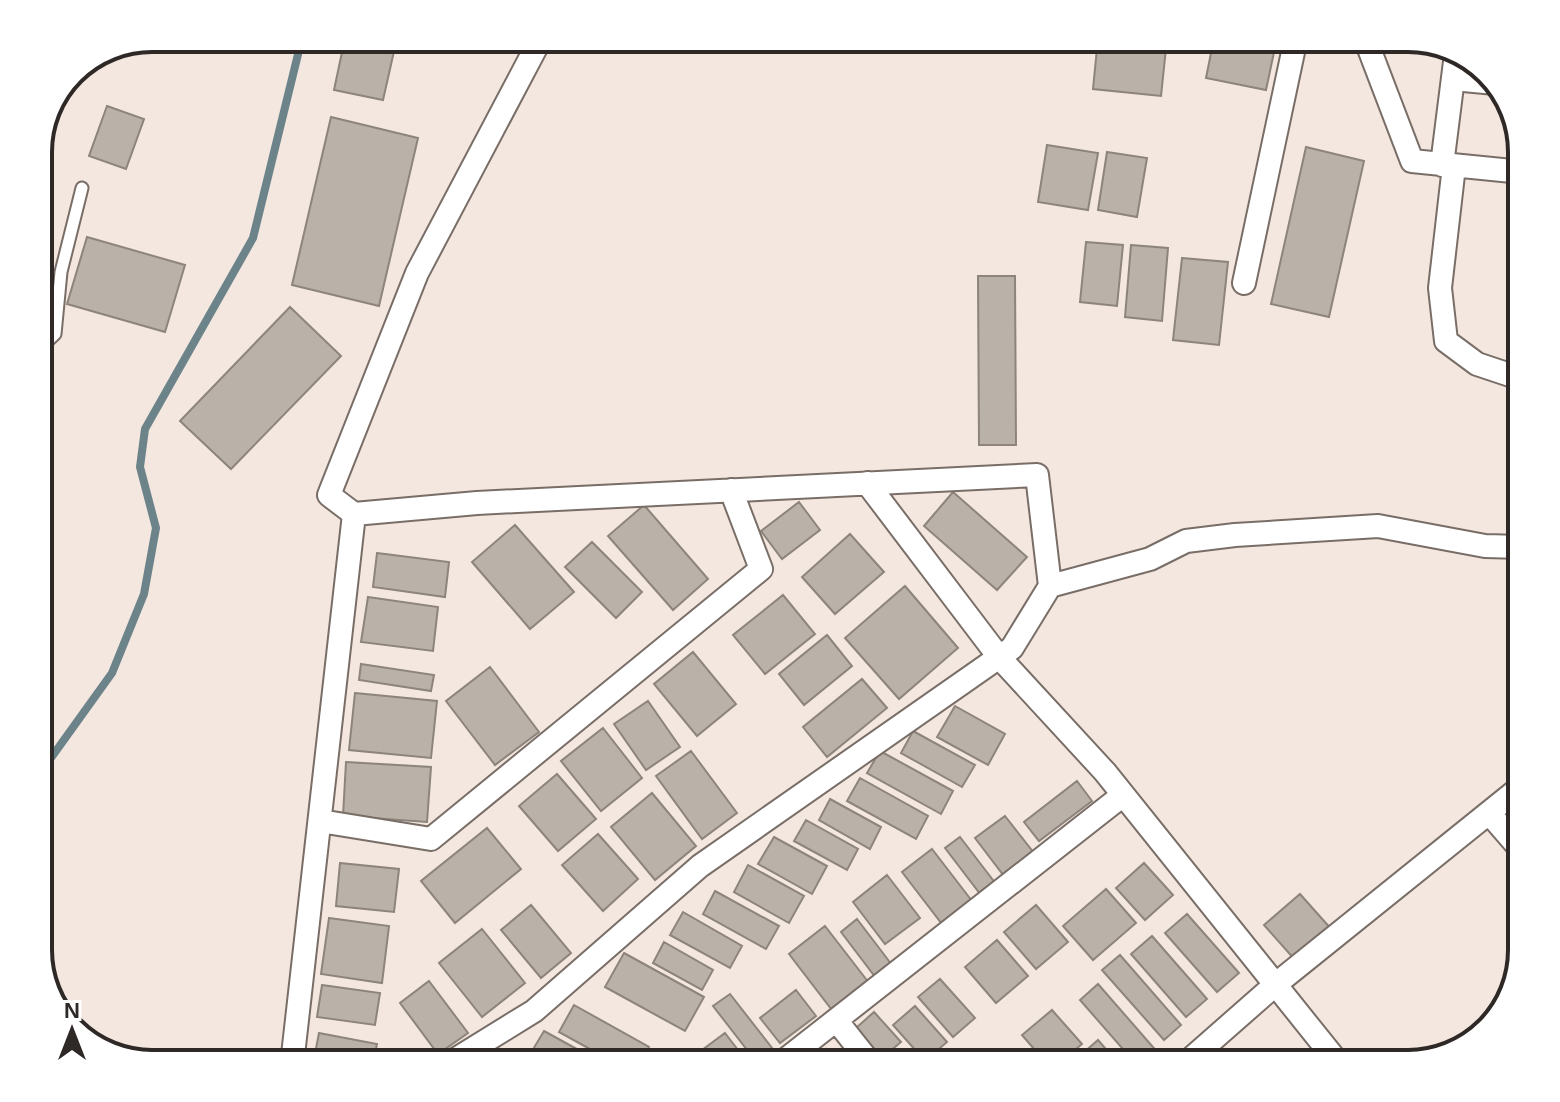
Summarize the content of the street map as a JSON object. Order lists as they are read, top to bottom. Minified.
{"north":"top"}
